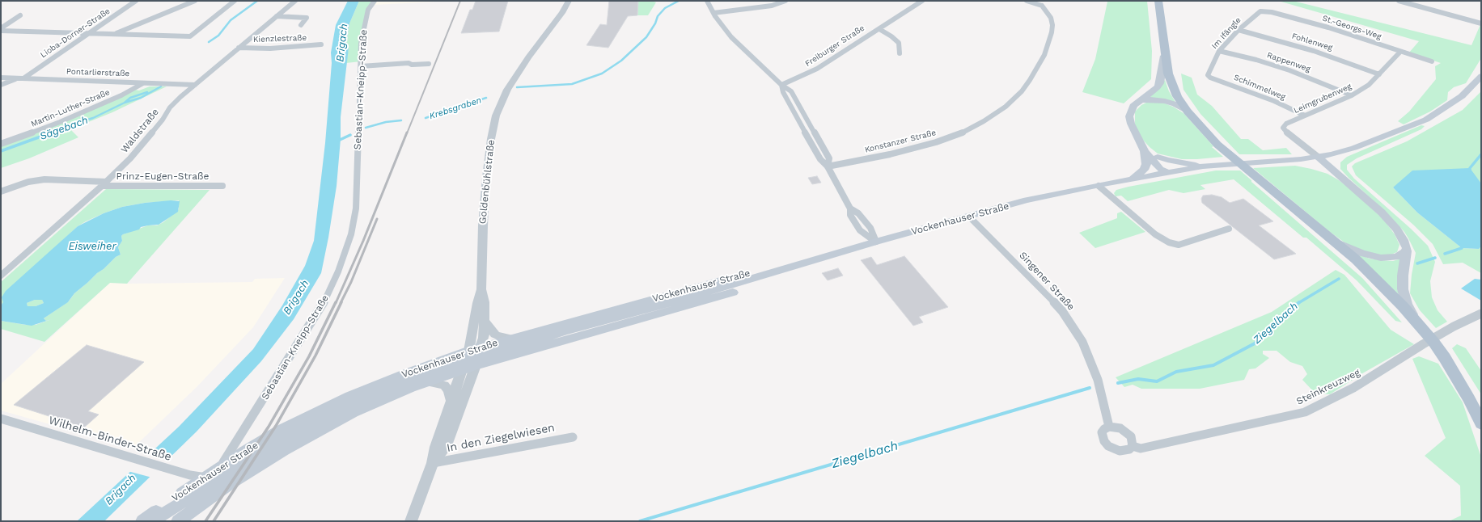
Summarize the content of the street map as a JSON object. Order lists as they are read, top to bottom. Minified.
{"streets":{"main road":["Vockenhauser Straße"],"street":["St.-Georgs-Weg","Lioba-Dorner-Straße","Im Ifängle","Kienzlestraße","Fohlenweg","Freiburger Straße","Rappenweg","Pontarlierstraße","Schimmelweg","Sebastian-Kneipp-Straße","Leimgrubenweg","Martin-Luther-Straße","Waldstraße","Konstanzer Straße","Prinz-Eugen-Straße","Goldenbühlstraße","Singener Straße","Steinkreuzweg","In den Ziegelwiesen","Wilhelm-Binder-Straße"]},"crossings":[["St.-Georgs-Weg","Im Ifängle"],["St.-Georgs-Weg","Leimgrubenweg"],["Lioba-Dorner-Straße","Pontarlierstraße"],["Im Ifängle","Fohlenweg"],["Im Ifängle","Rappenweg"],["Im Ifängle","Schimmelweg"],["Kienzlestraße","Waldstraße"],["Fohlenweg","Leimgrubenweg"],["Rappenweg","Leimgrubenweg"],["Pontarlierstraße","Martin-Luther-Straße"],["Pontarlierstraße","Waldstraße"],["Schimmelweg","Leimgrubenweg"],["Sebastian-Kneipp-Straße","Wilhelm-Binder-Straße"],["Leimgrubenweg","Vockenhauser Straße"],["Waldstraße","Prinz-Eugen-Straße"],["Goldenbühlstraße","Vockenhauser Straße"],["Vockenhauser Straße","Singener Straße"],["Singener Straße","Steinkreuzweg"]],"water":["Brigach","Krebsgraben","Sägebach","Eisweiher","Ziegelbach"]}
